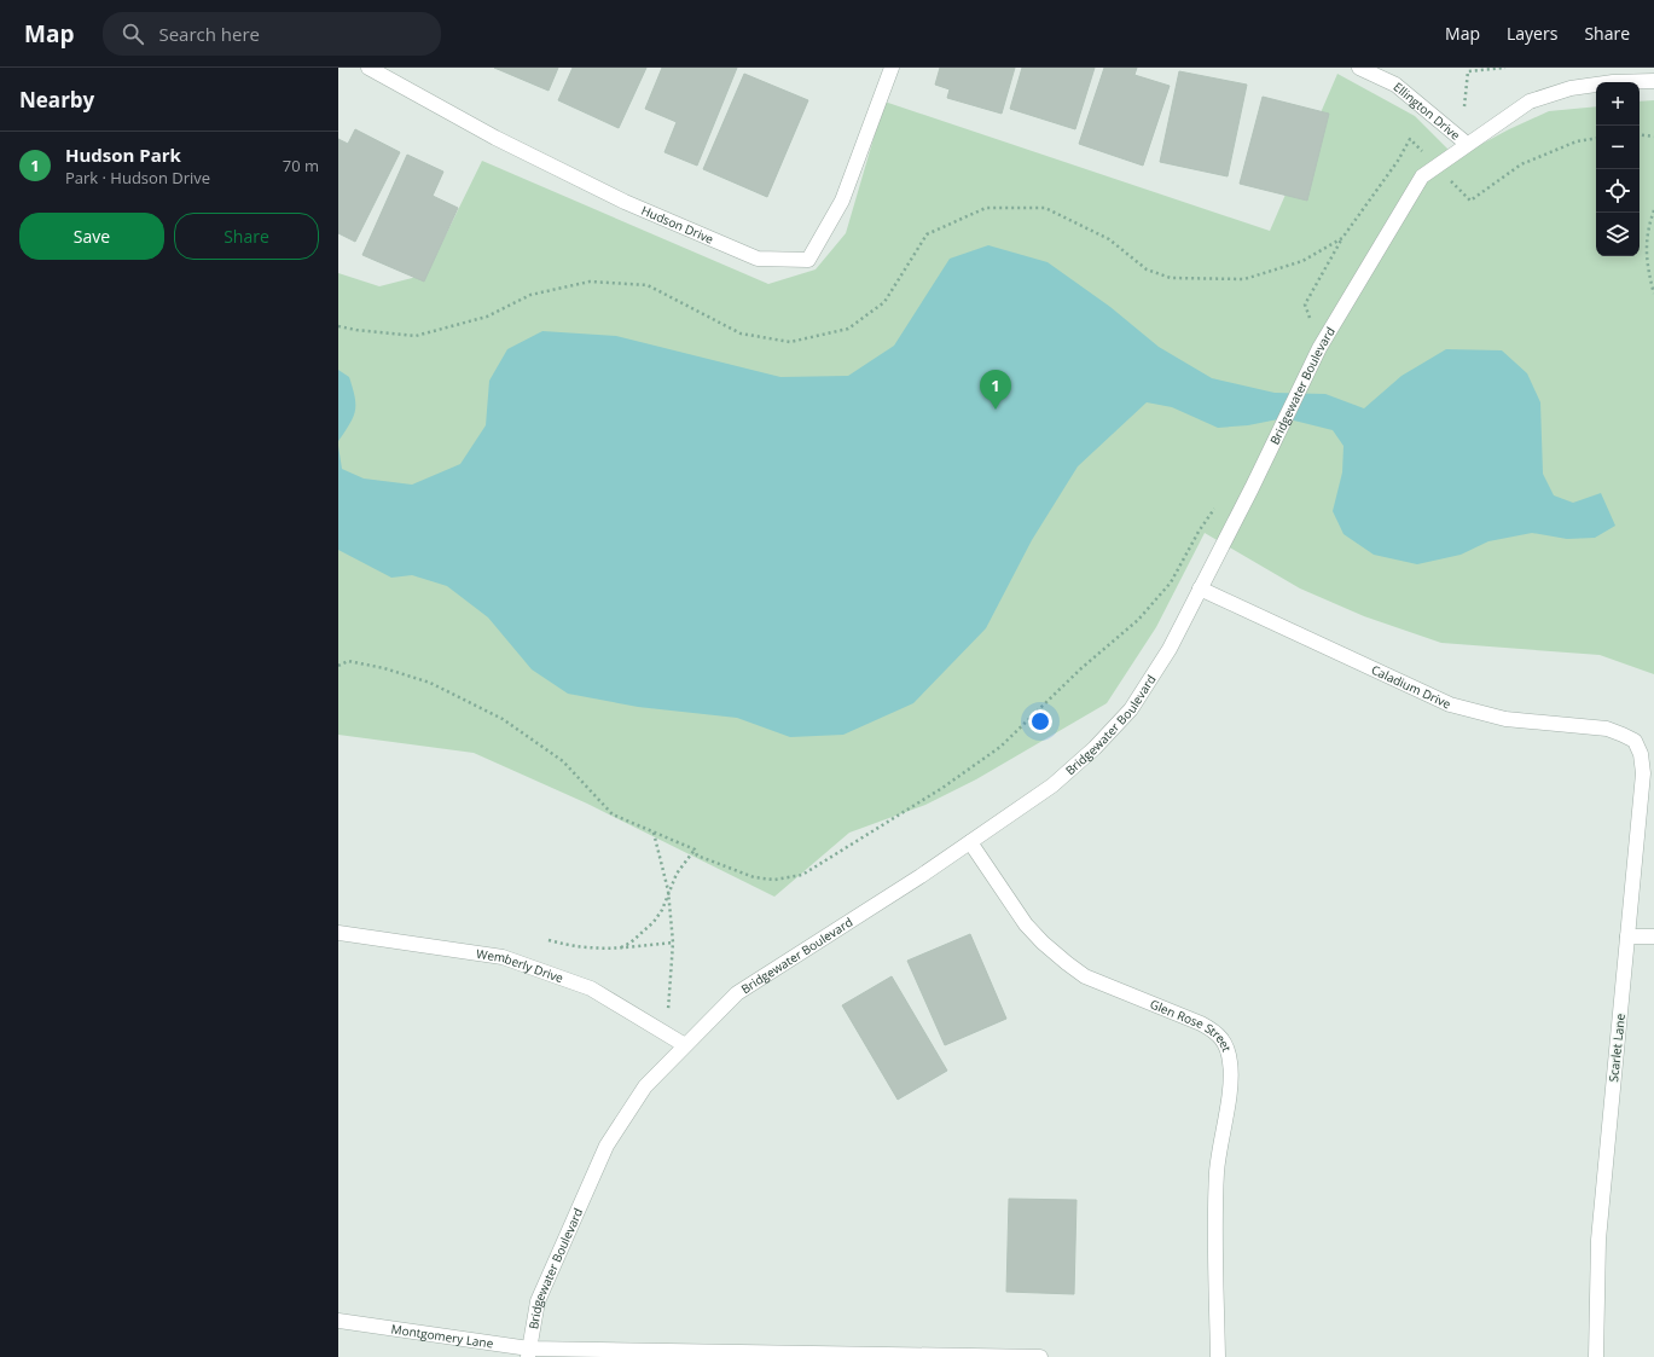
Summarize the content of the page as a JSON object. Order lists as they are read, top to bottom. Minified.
{"streets":{"street":["Ellington Drive","Hudson Drive","Bridgewater Boulevard","Caladium Drive","Wemberly Drive","Glen Rose Street","Scarlet Lane","Montgomery Lane"]},"crossings":[["Ellington Drive","Bridgewater Boulevard"],["Bridgewater Boulevard","Caladium Drive"],["Bridgewater Boulevard","Wemberly Drive"],["Bridgewater Boulevard","Glen Rose Street"],["Bridgewater Boulevard","Montgomery Lane"],["Caladium Drive","Scarlet Lane"]],"page":{"header":"Map","search":"Search here","nav":["Map","Layers","Share"],"heading":"Nearby","map_buttons":["+","−"],"list":[{"mark":"1","name":"Hudson Park","note":"Park · Hudson Drive","value":"70 m"}],"buttons":["Save","Share"],"pins":"1"}}
